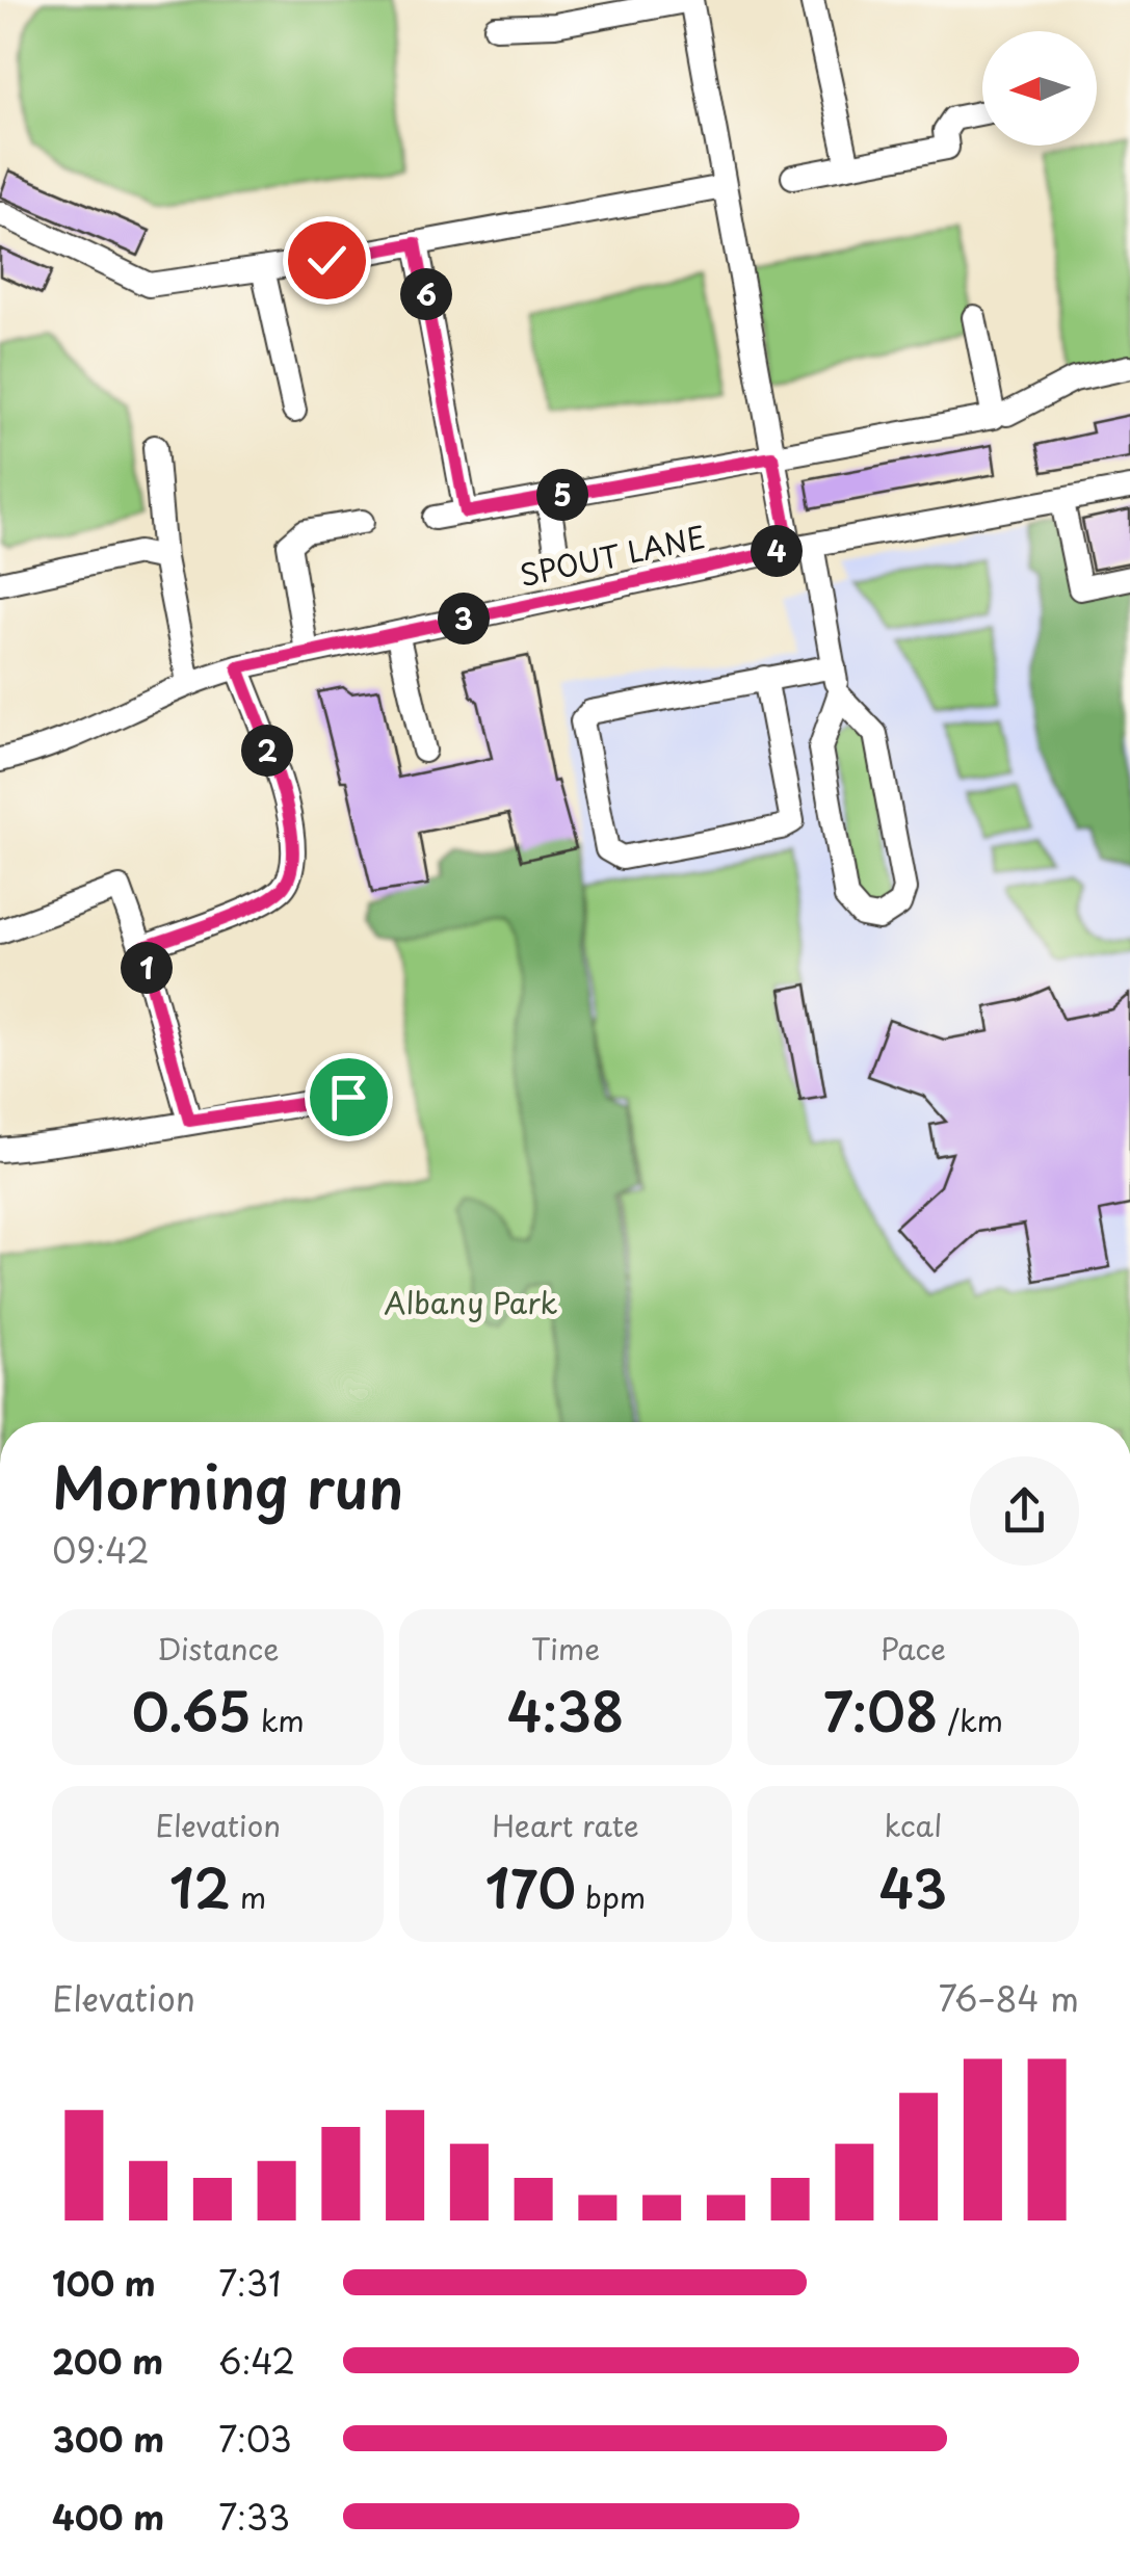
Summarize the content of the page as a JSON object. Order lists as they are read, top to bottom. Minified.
{"streets":{"street":["SPOUT LANE"]},"parks":["Albany Park"],"north":"left","page":{"pins":["6","5","4","3","2","1"],"heading":["Morning run","09:42"],"stats":[["Distance","0.65 km"],["Time","4:38"],["Pace","7:08 /km"],["Elevation","12 m"],["Heart rate","170 bpm"],["kcal","43"]],"chart":["Elevation","76–84 m"],"list":[{"name":"100 m","note":"7:31"},{"name":"200 m","note":"6:42"},{"name":"300 m","note":"7:03"},{"name":"400 m","note":"7:33"}]}}
